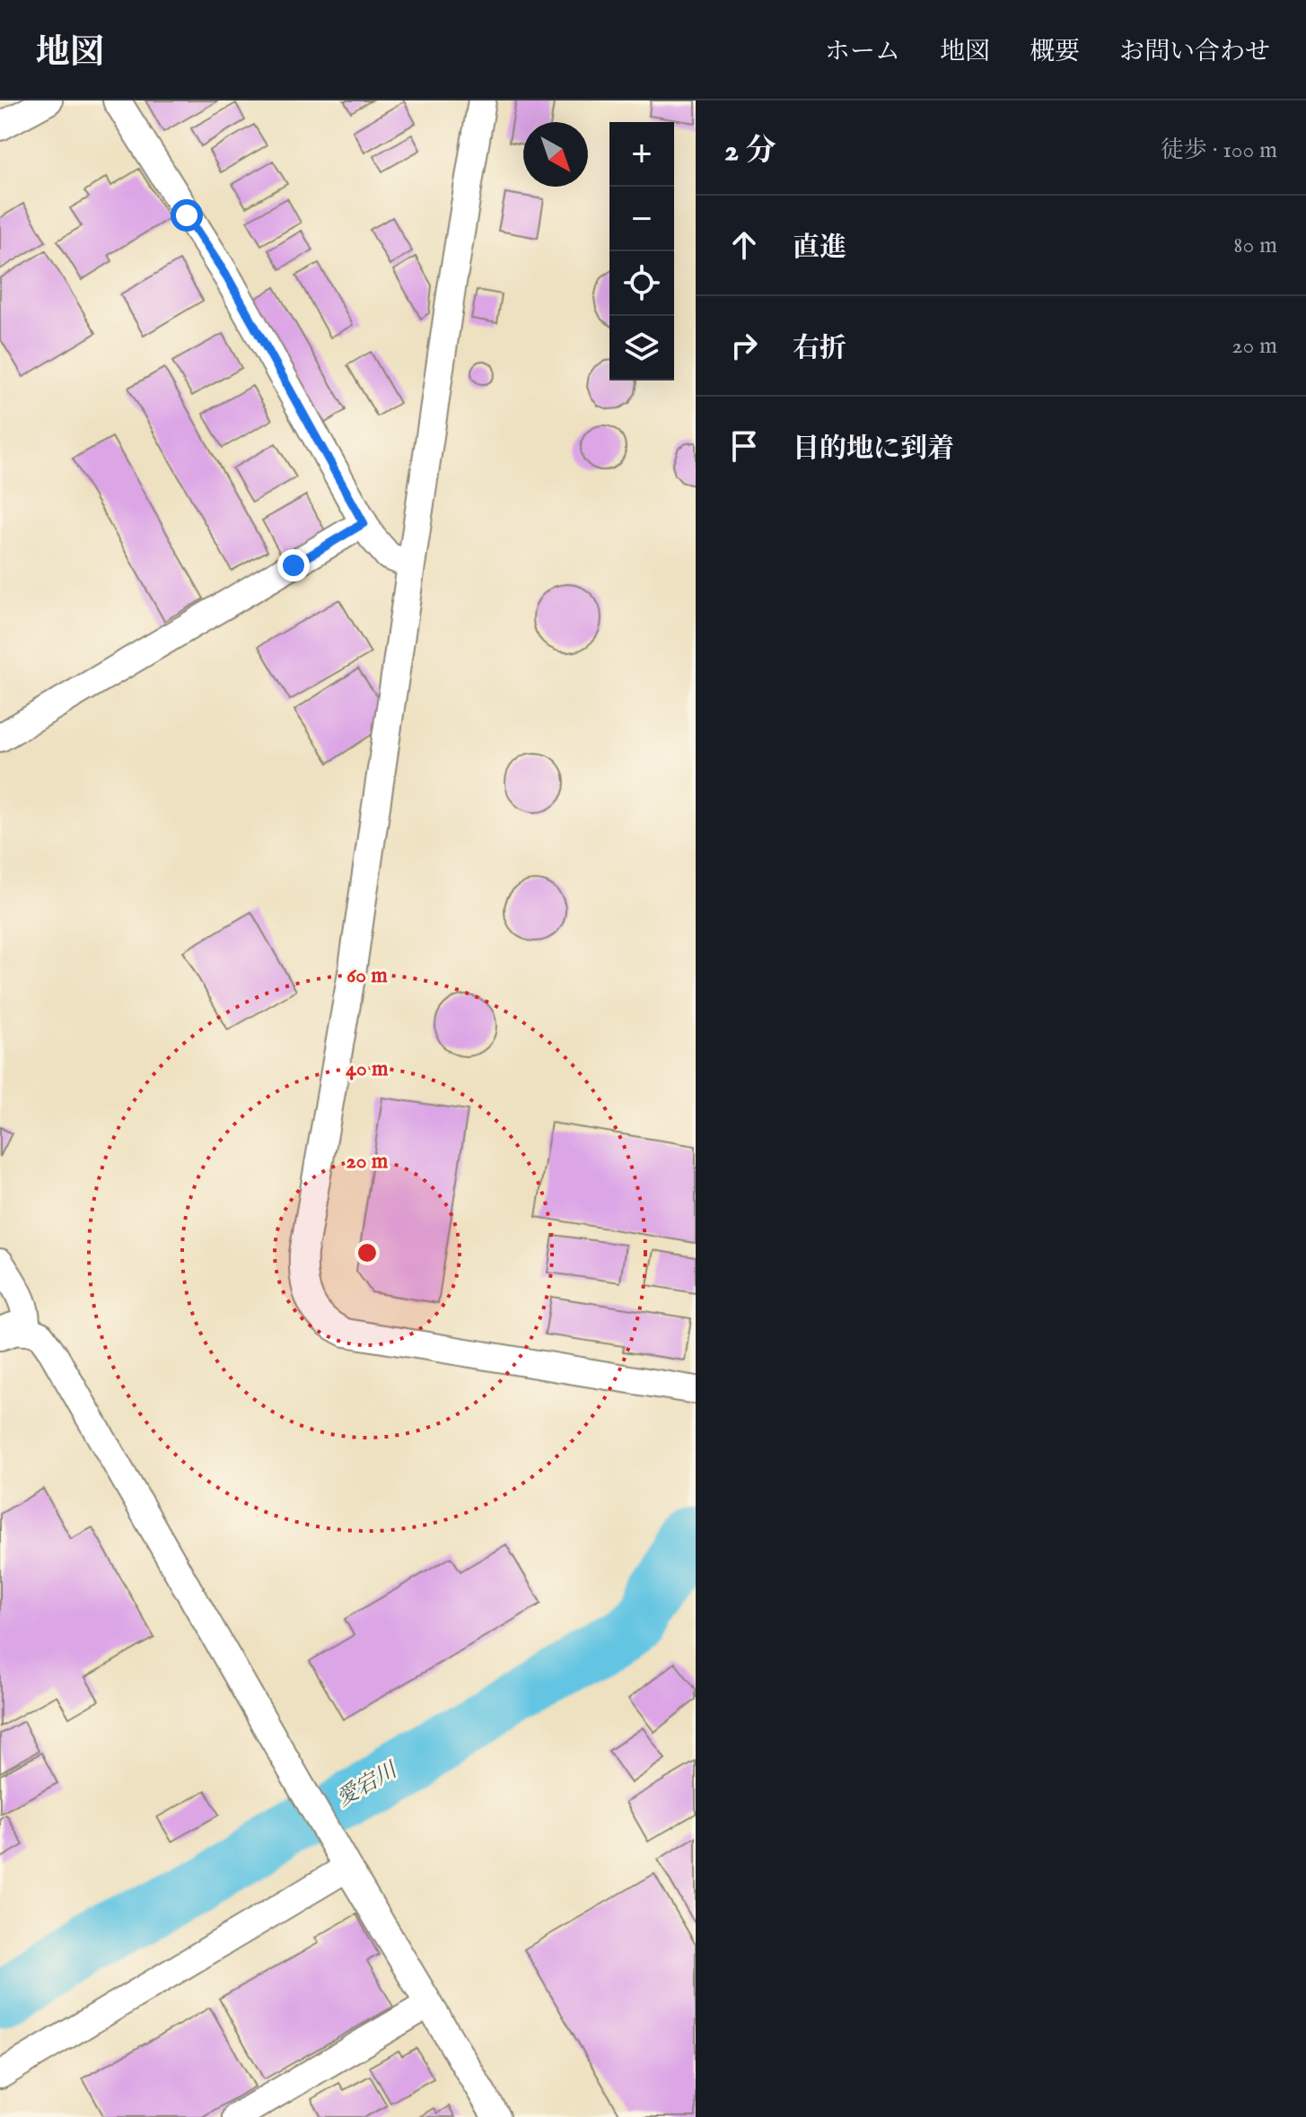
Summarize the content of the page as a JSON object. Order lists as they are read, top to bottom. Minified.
{"water":["愛宕川"],"north":"bottom right","page":{"header":"地図","nav":["ホーム","地図","概要","お問い合わせ"],"heading":["2 分","徒歩 · 100 m"],"map_buttons":["+","−"],"list":[["直進","80 m"],["右折","20 m"],"目的地に到着"]},"rings":["60 m","40 m","20 m"]}
